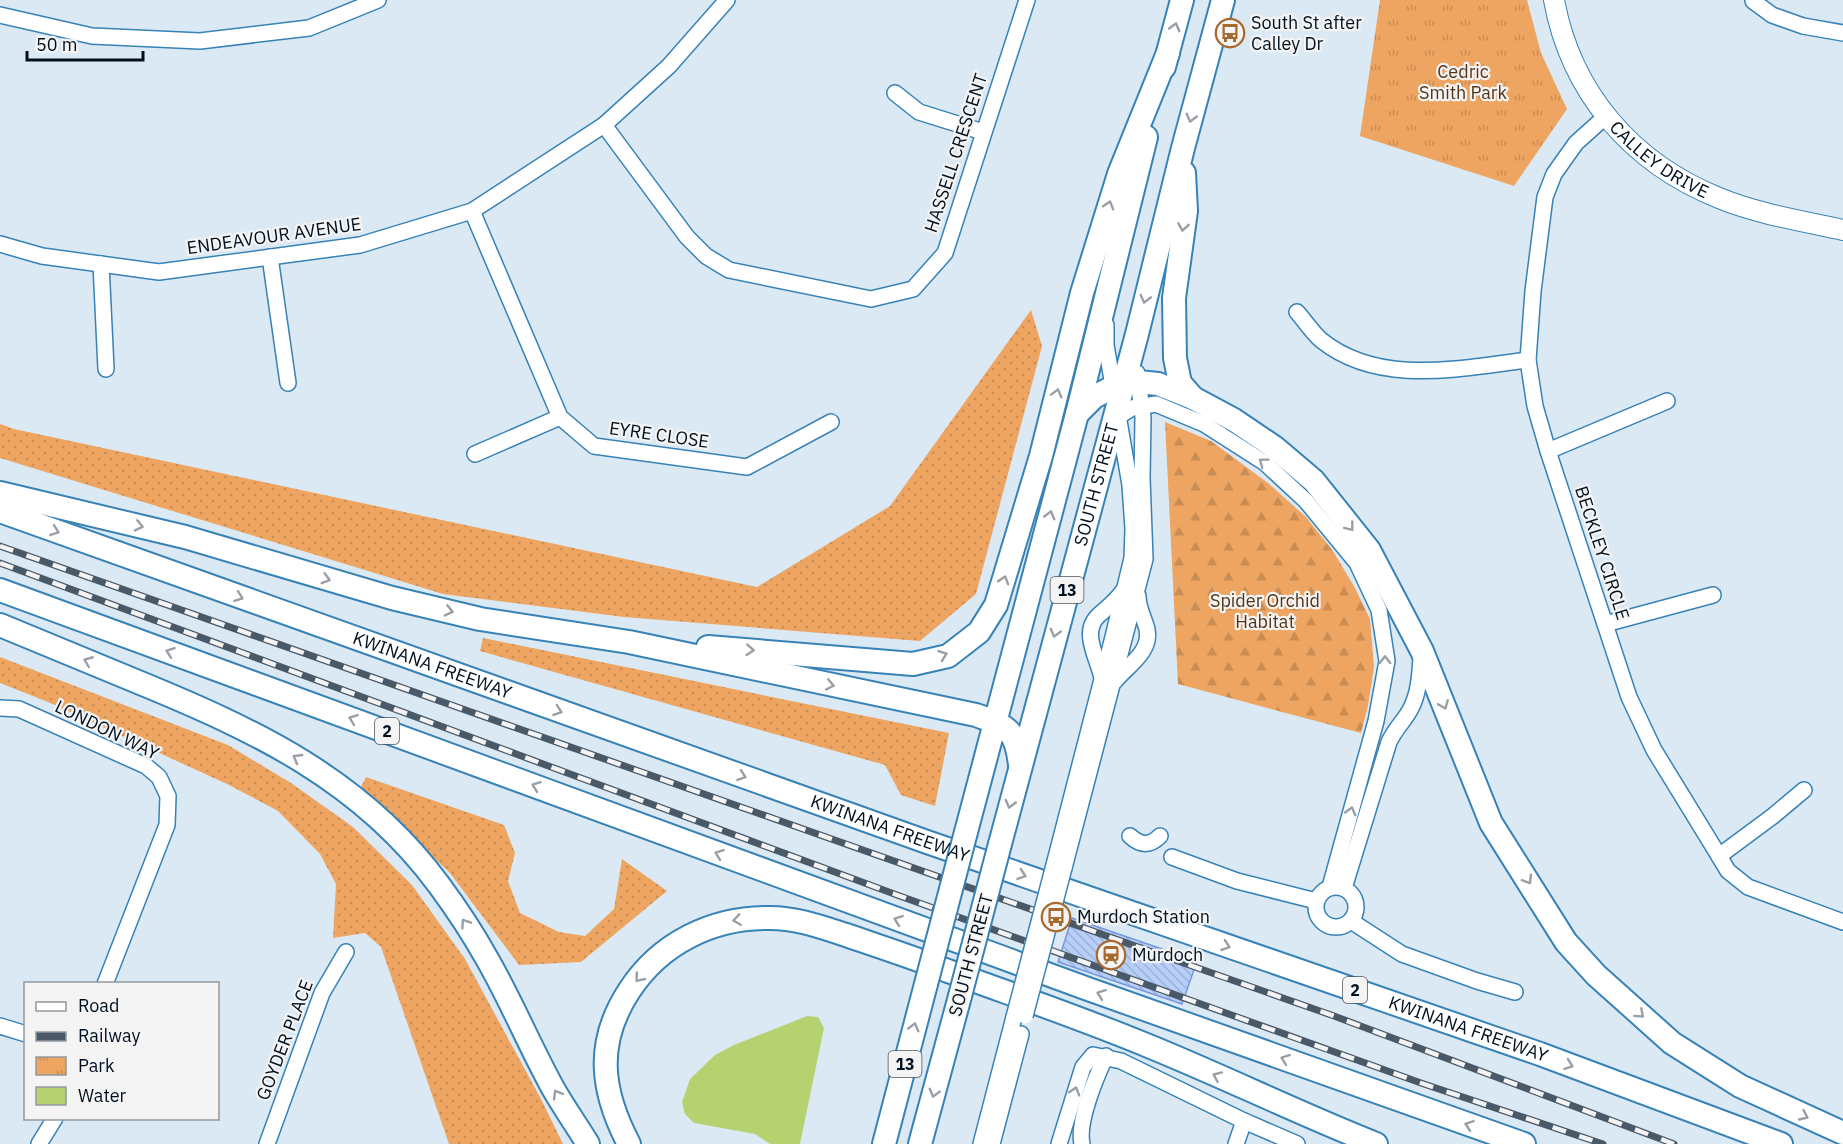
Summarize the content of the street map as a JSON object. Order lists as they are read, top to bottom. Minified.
{"streets":{"highway":["SOUTH STREET","13","KWINANA FREEWAY","2"],"main road":["CALLEY DRIVE"],"street":["HASSELL CRESCENT","ENDEAVOUR AVENUE","EYRE CLOSE","BECKLEY CIRCLE","LONDON WAY","GOYDER PLACE"]},"crossings":[["HASSELL CRESCENT","ENDEAVOUR AVENUE"],["CALLEY DRIVE","BECKLEY CIRCLE"],["ENDEAVOUR AVENUE","EYRE CLOSE"]],"parks":["Cedric Smith Park","Spider Orchid Habitat"],"places":{"bus stop":["South St after Calley Dr","Murdoch Station"],"station":["Murdoch"]},"legend":["Road","Railway","Park","Water"],"scale_bar":"50 m"}
